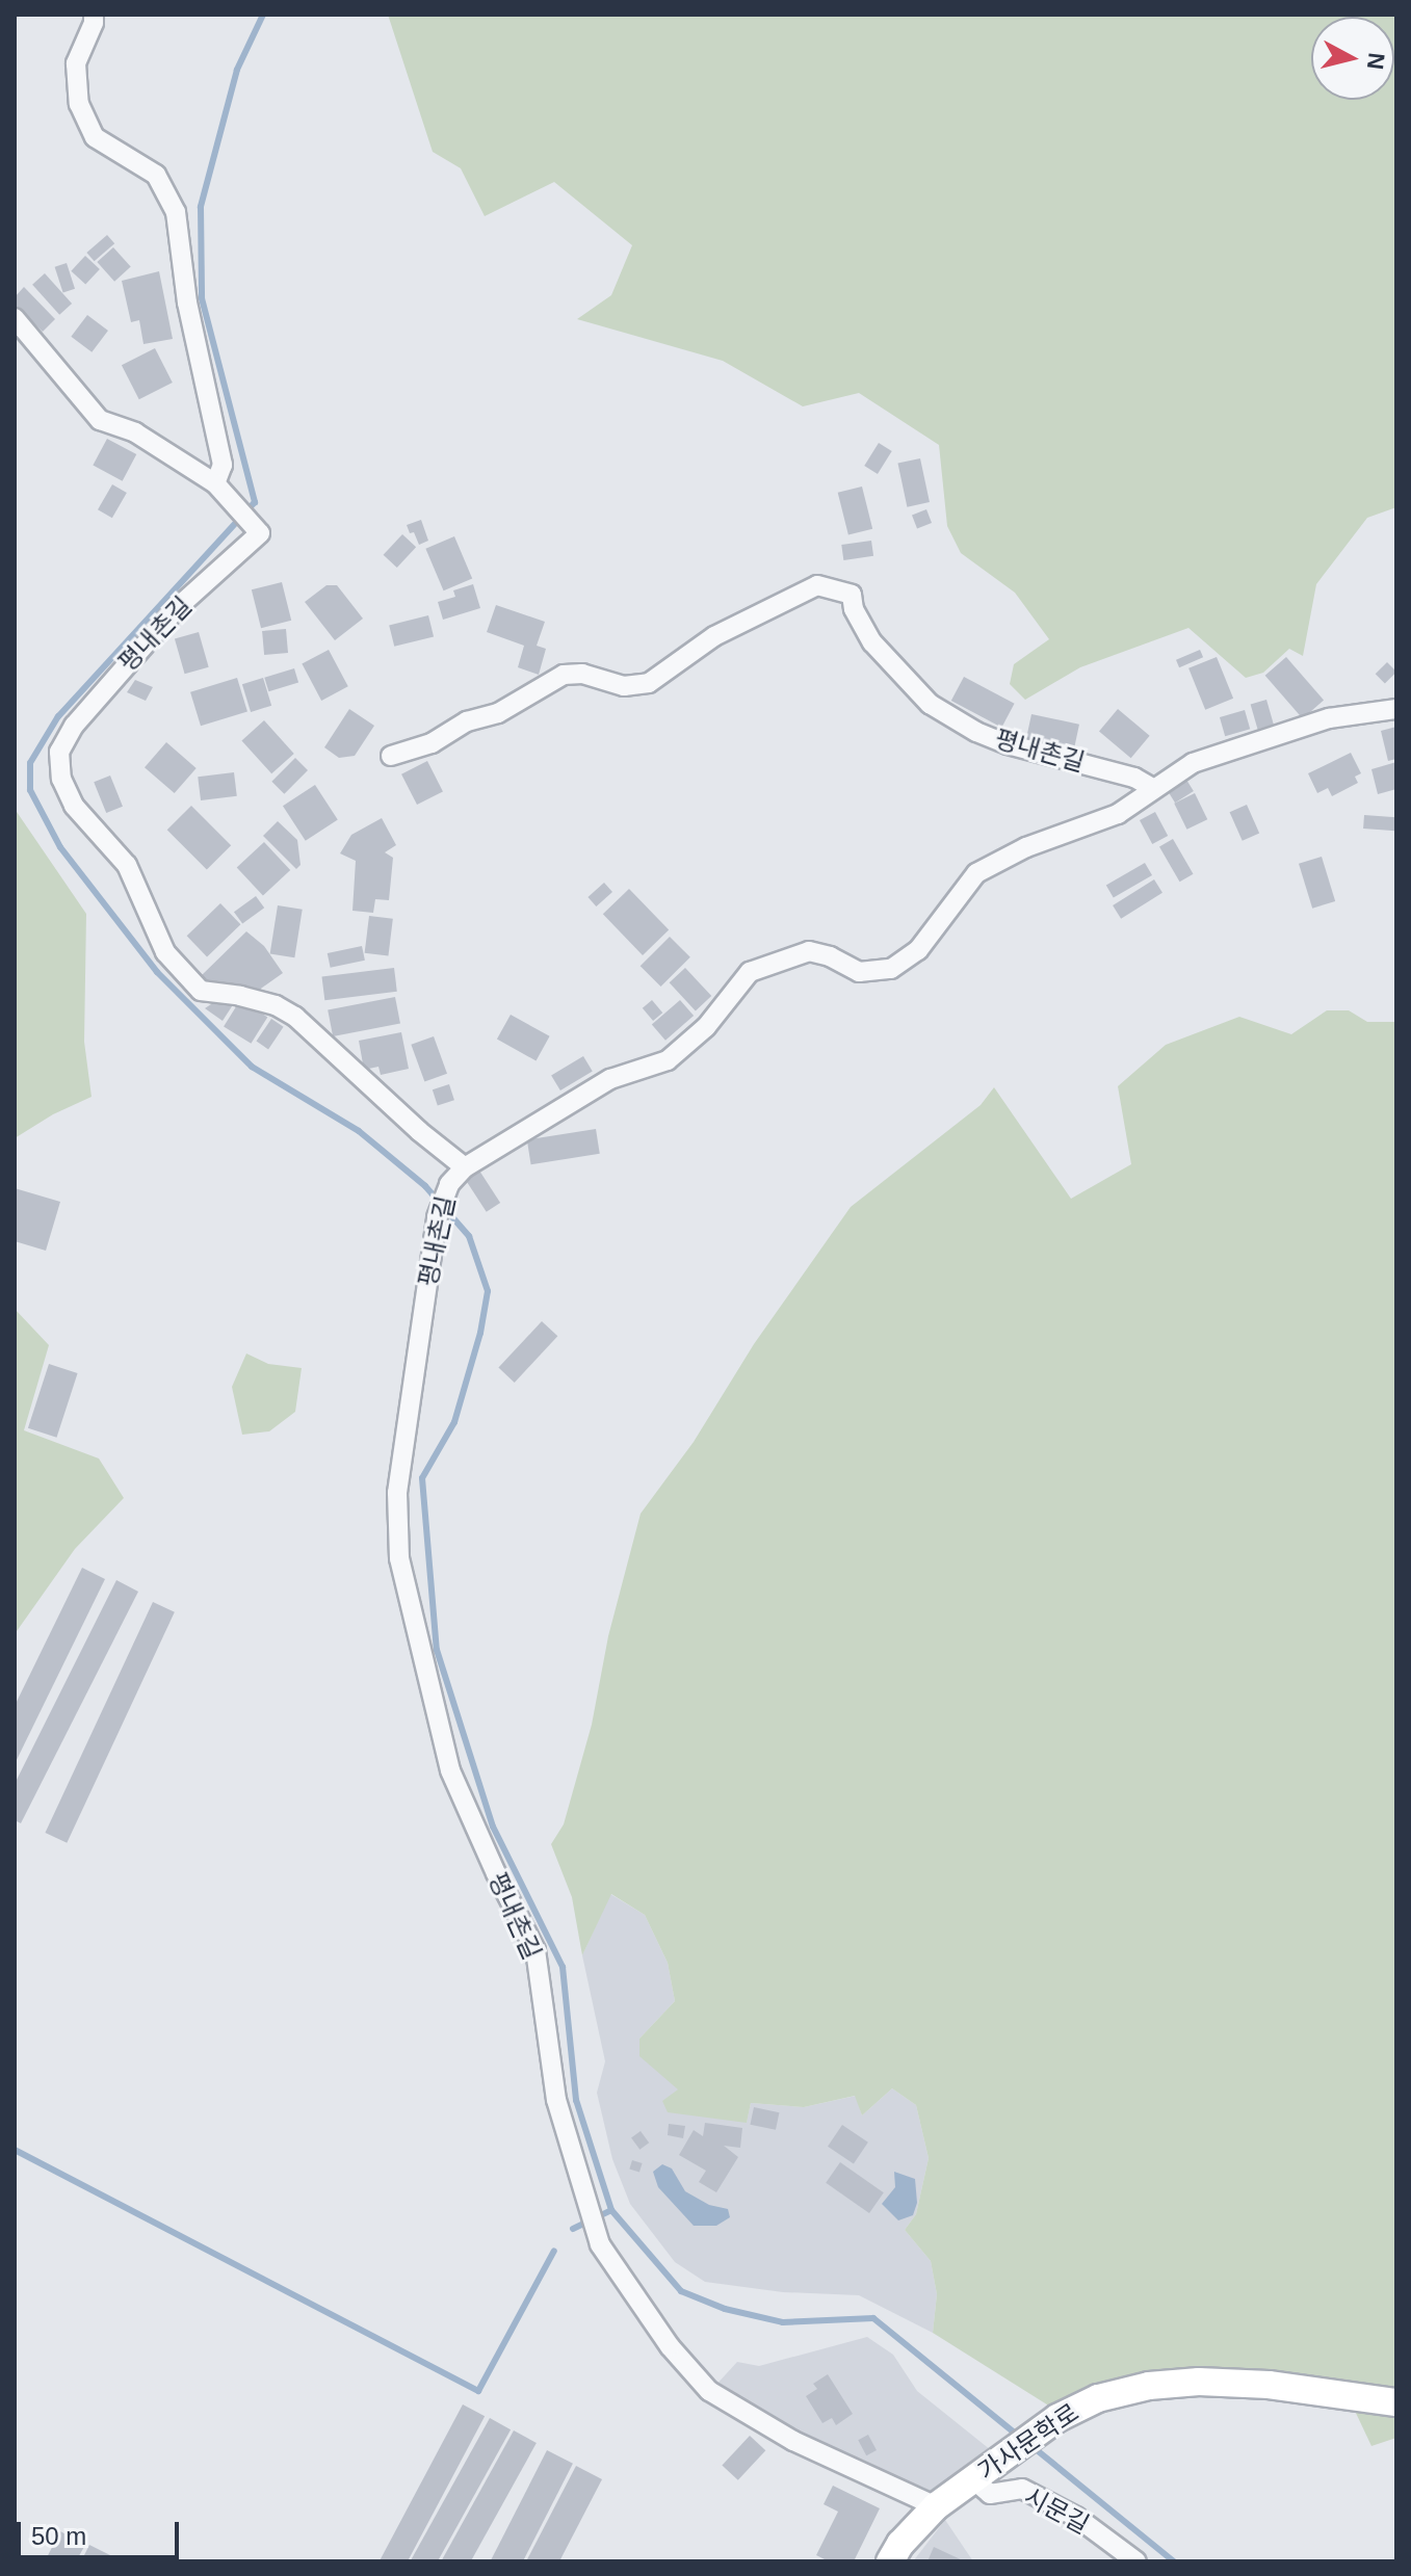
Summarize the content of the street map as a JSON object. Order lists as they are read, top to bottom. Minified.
{"streets":{"main road":["가사문학로"],"street":["평내촌길","시문길"]},"crossings":[["평내촌길","가사문학로"],["가사문학로","시문길"]],"scale_bar":"50 m","north":"right"}
